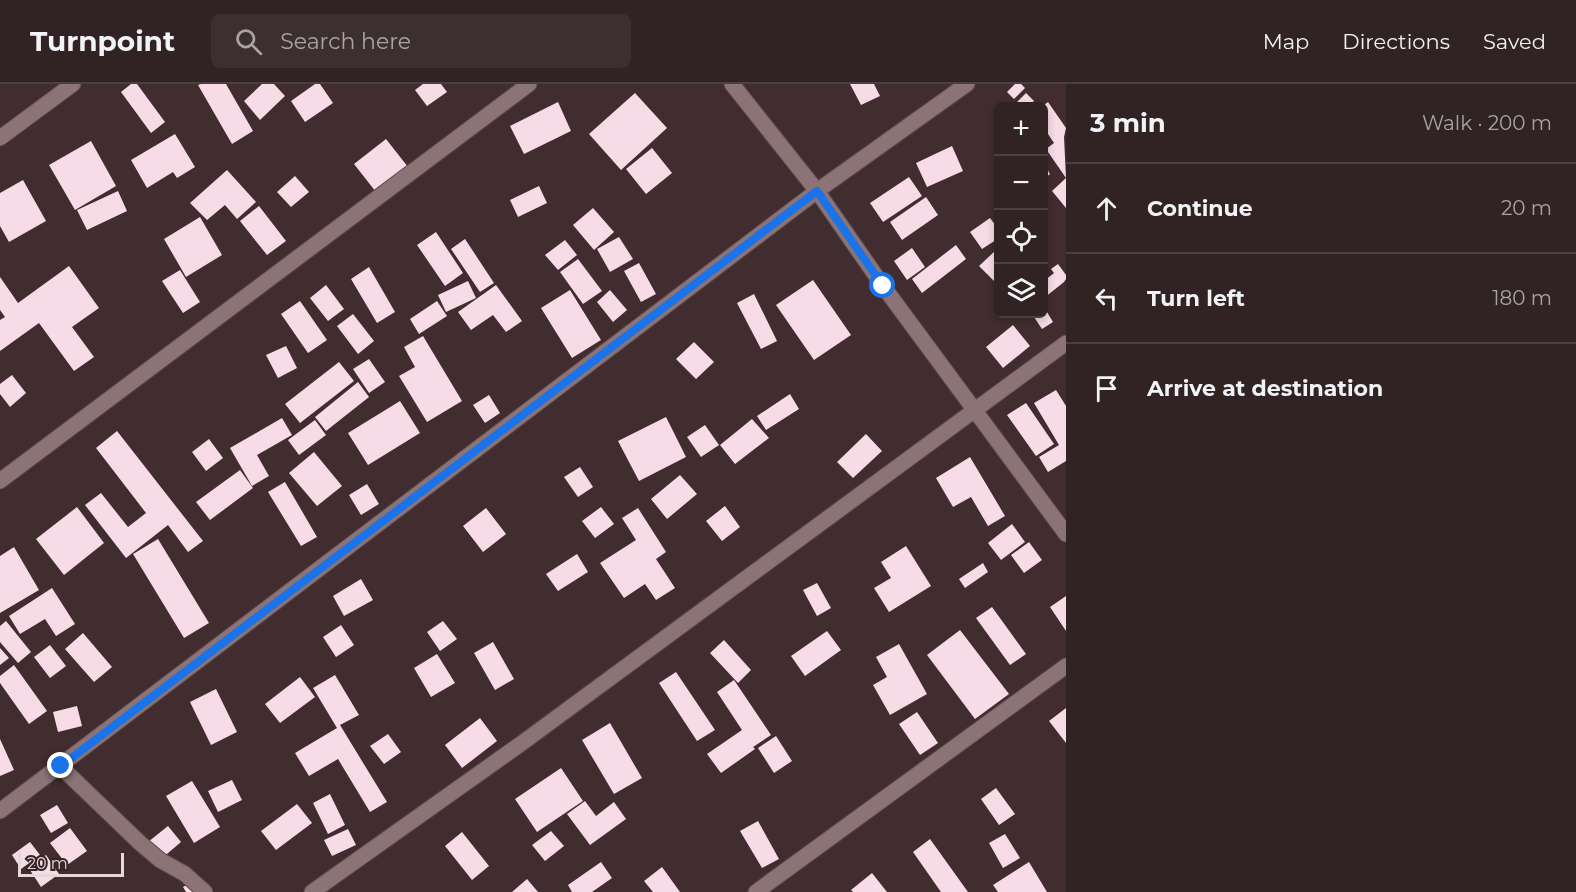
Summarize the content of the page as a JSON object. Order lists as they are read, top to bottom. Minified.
{"scale_bar":"20 m","page":{"header":"Turnpoint","search":"Search here","nav":["Map","Directions","Saved"],"heading":["3 min","Walk · 200 m"],"map_buttons":["+","−"],"list":[["Continue","20 m"],["Turn left","180 m"],"Arrive at destination"],"scale":"20 m"}}
